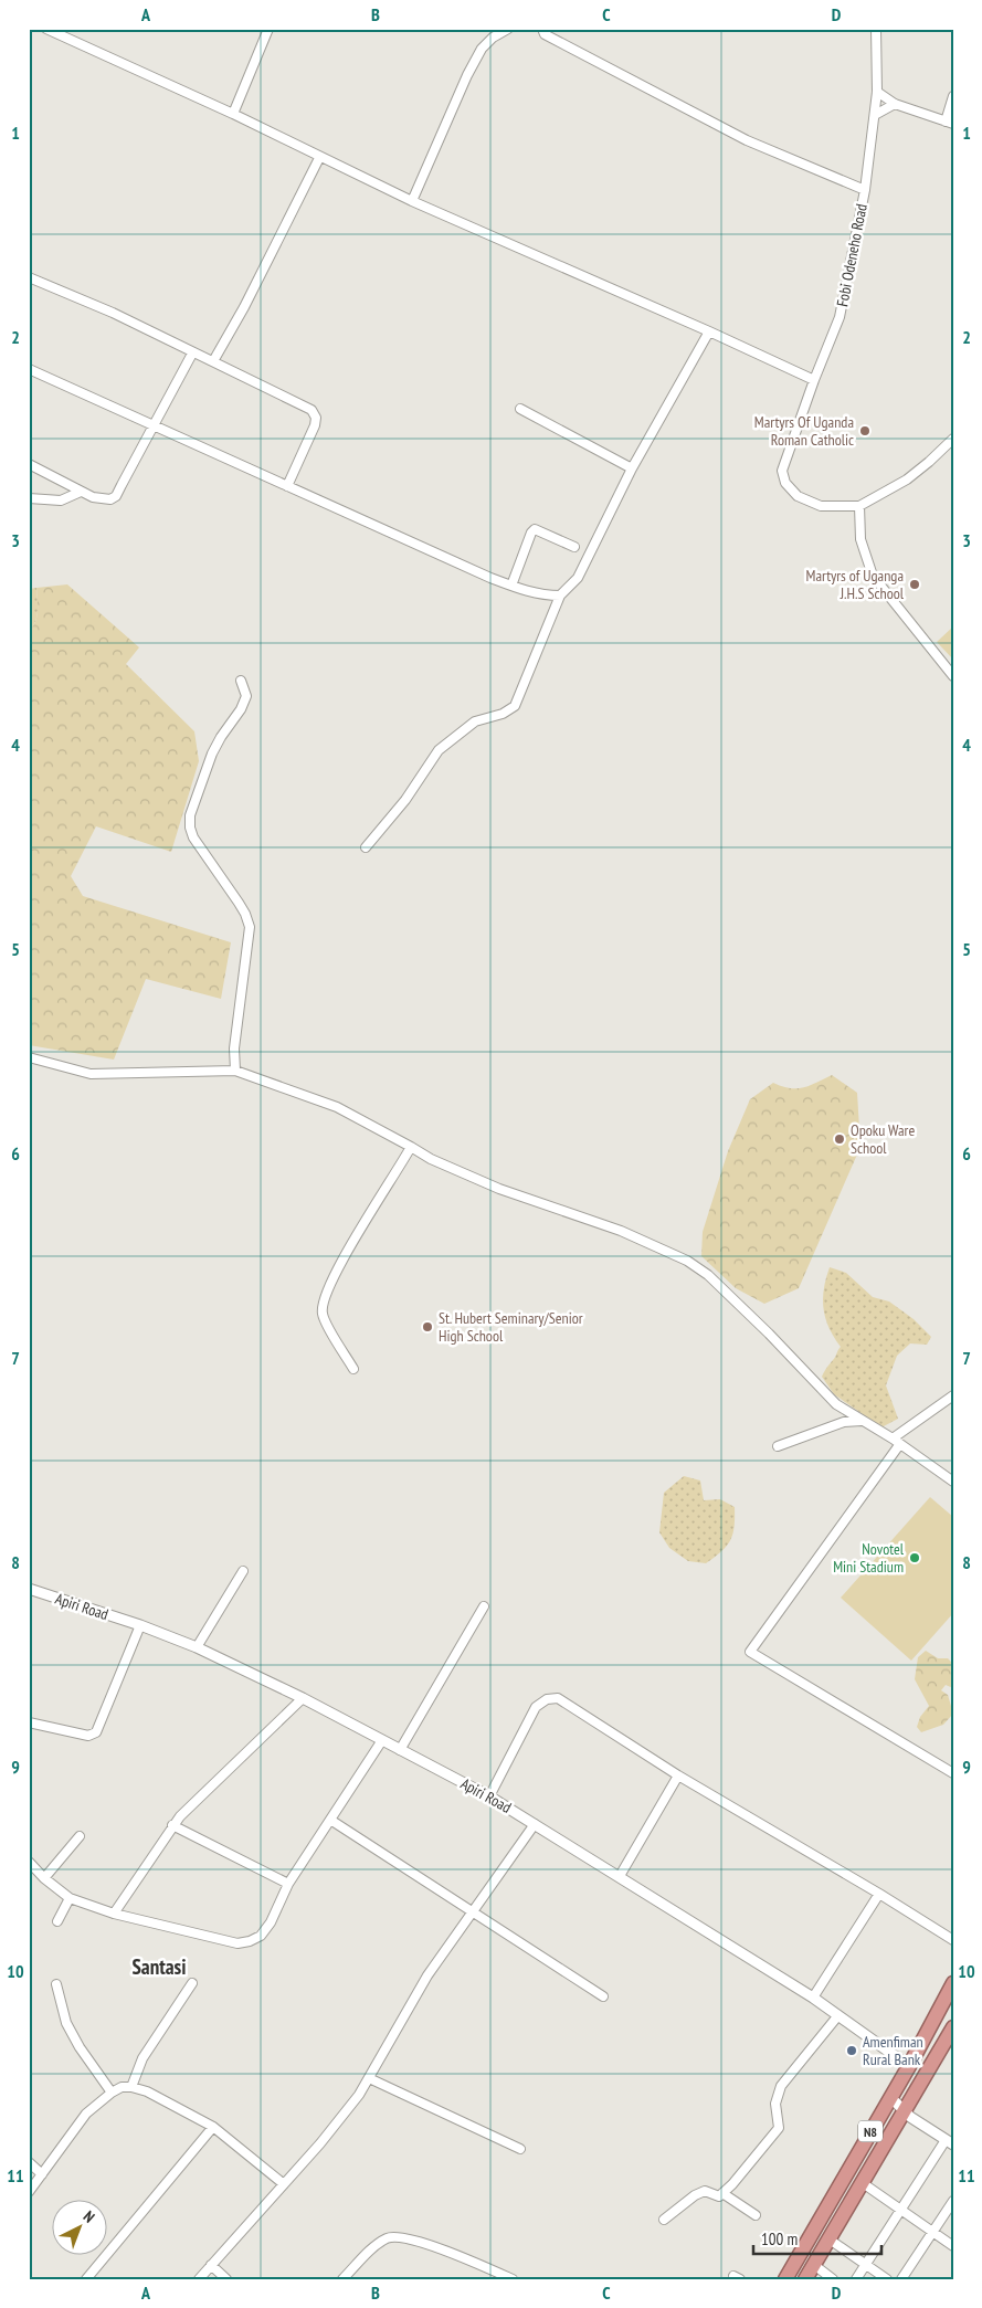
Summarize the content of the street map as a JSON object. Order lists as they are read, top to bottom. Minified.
{"streets":{"highway":["N8"],"street":["Fobi Odeneho Road","Apiri Road"]},"crossings":[["Apiri Road","N8"]],"districts":["Santasi"],"places":["Martyrs Of Uganda Roman Catholic","Martyrs of Uganga J.H.S School","Opoku Ware School","St. Hubert Seminary/Senior High School","Novotel Mini Stadium","Amenfiman Rural Bank"],"scale_bar":"100 m","north":"top right","grid":{"columns":["A","B","C","D"],"rows":["1","2","3","4","5","6","7","8","9","10","11"]}}
